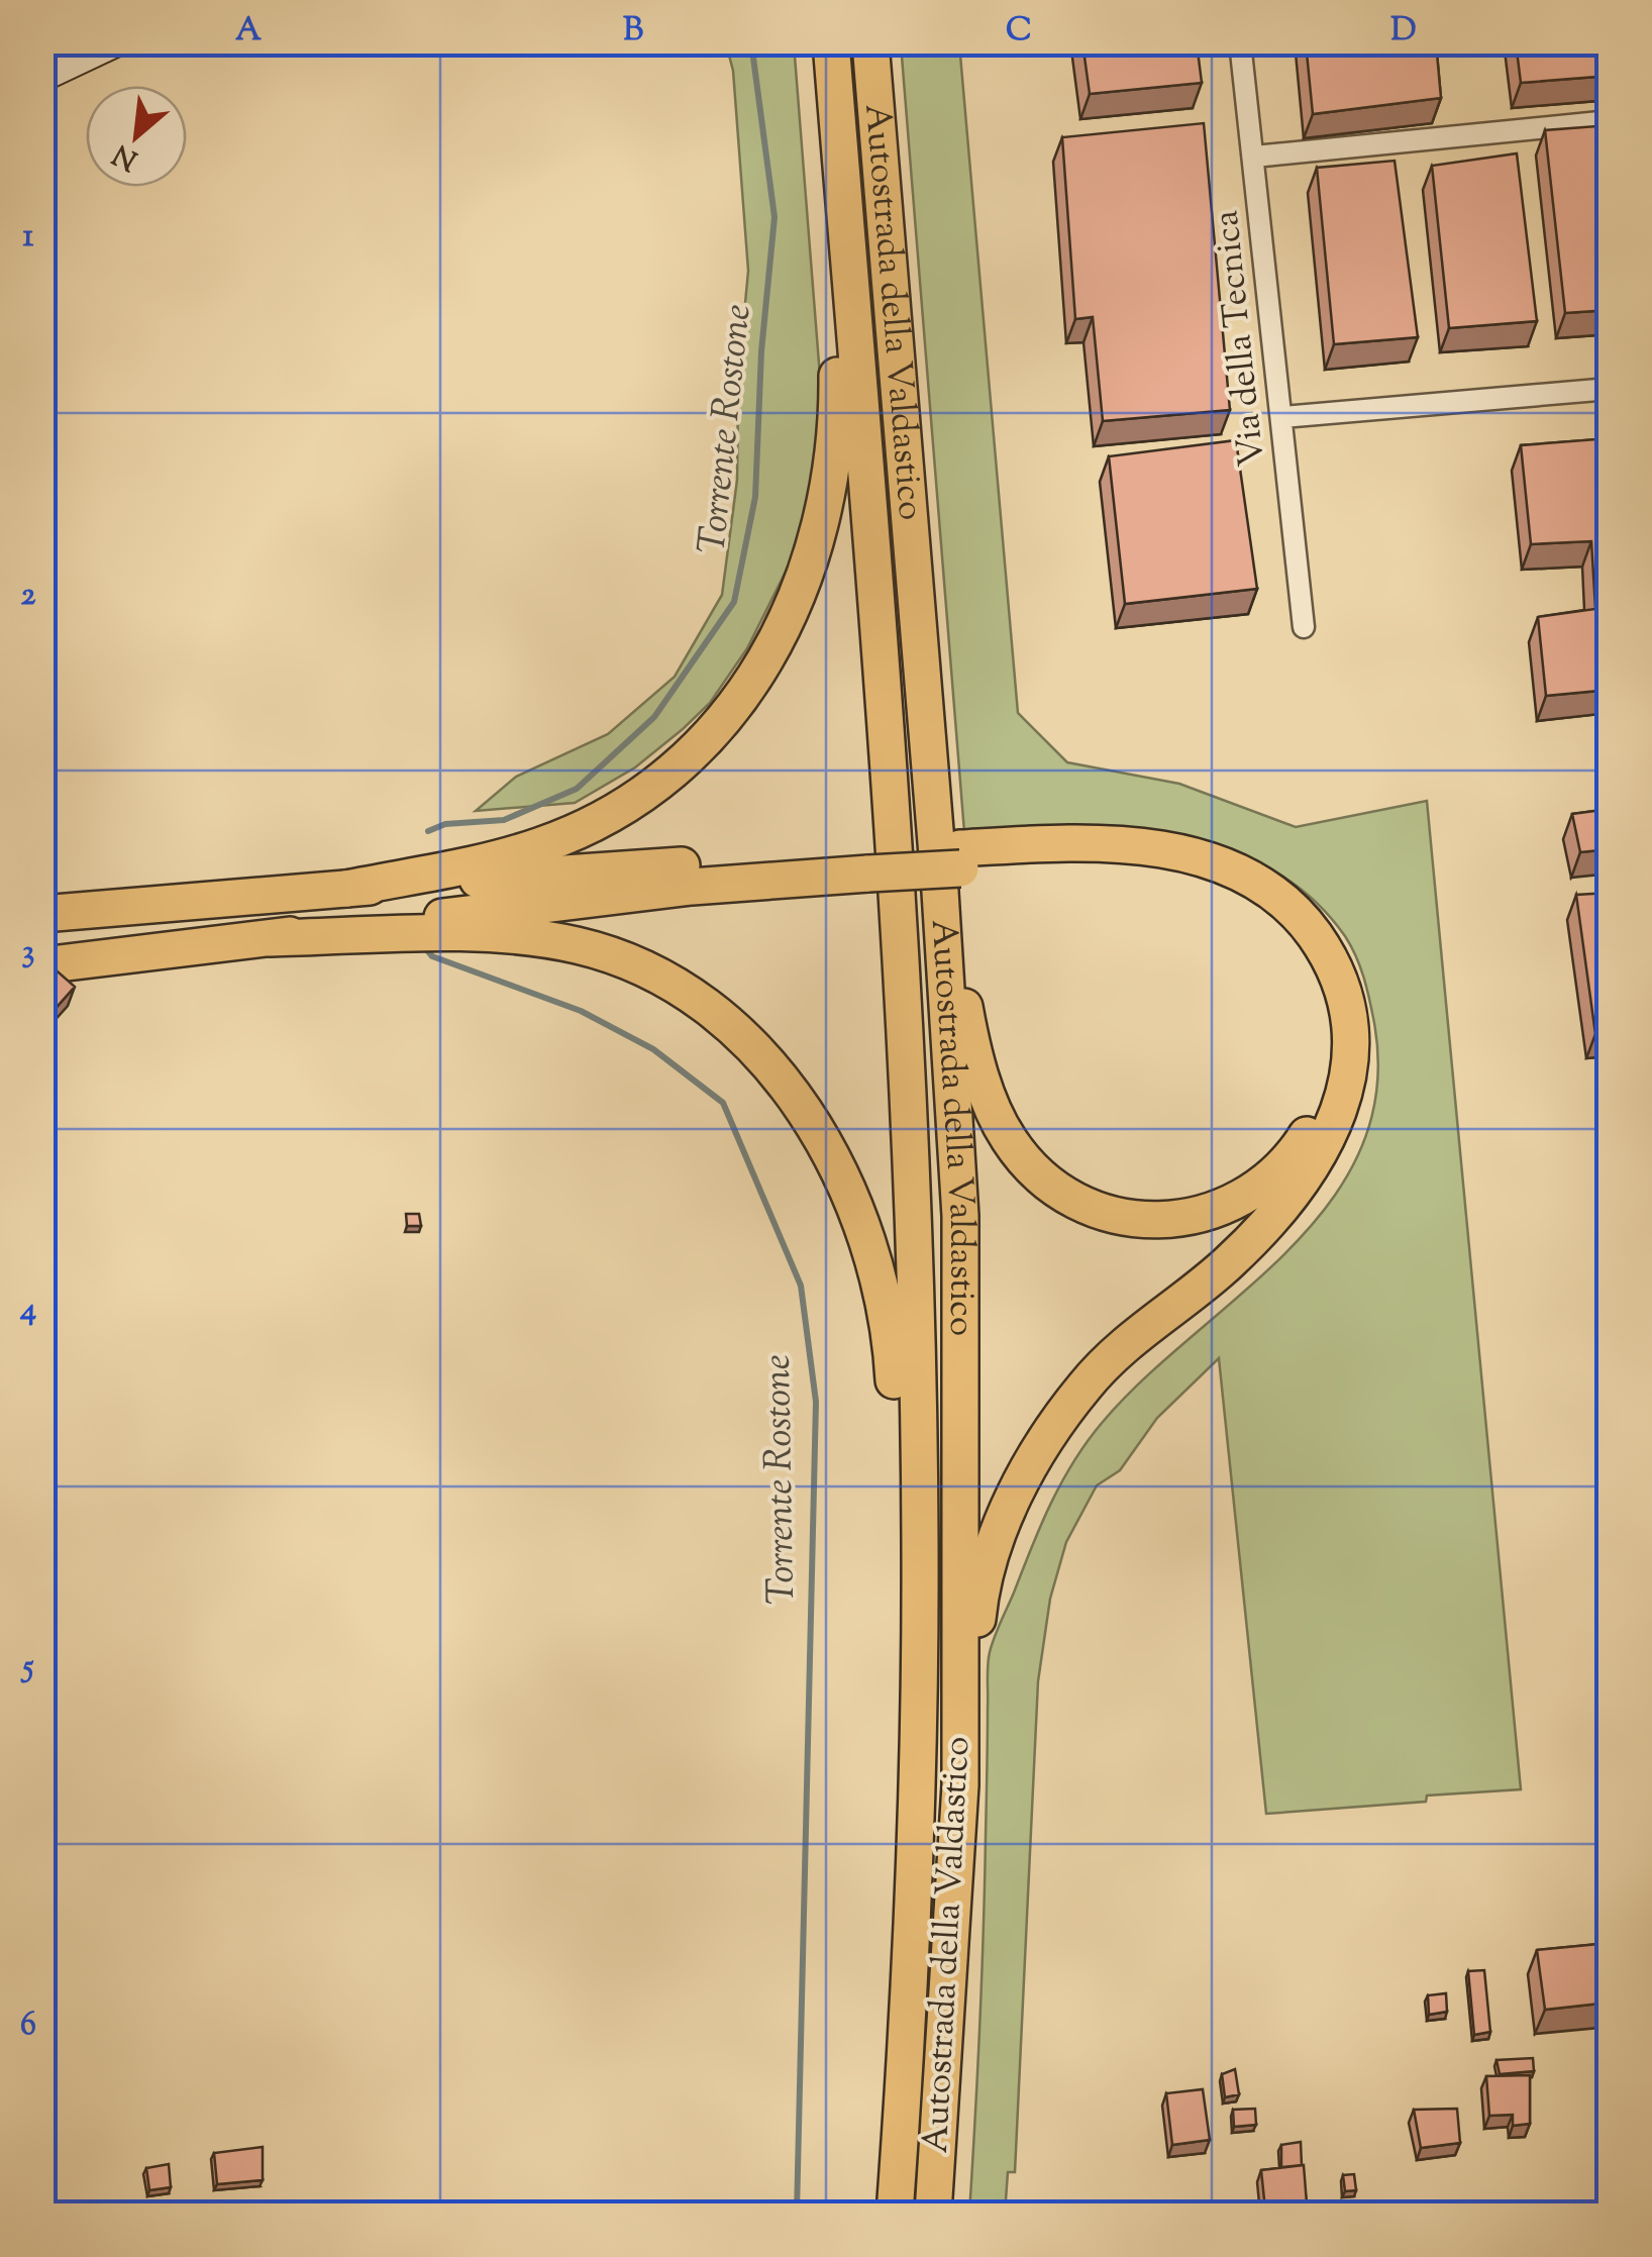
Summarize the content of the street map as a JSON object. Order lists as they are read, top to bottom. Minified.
{"streets":{"highway":["Autostrada della Valdastico"],"street":["Via della Tecnica"]},"water":["Torrente Rostone"],"north":"bottom left","grid":{"columns":["A","B","C","D"],"rows":["1","2","3","4","5","6"]}}
